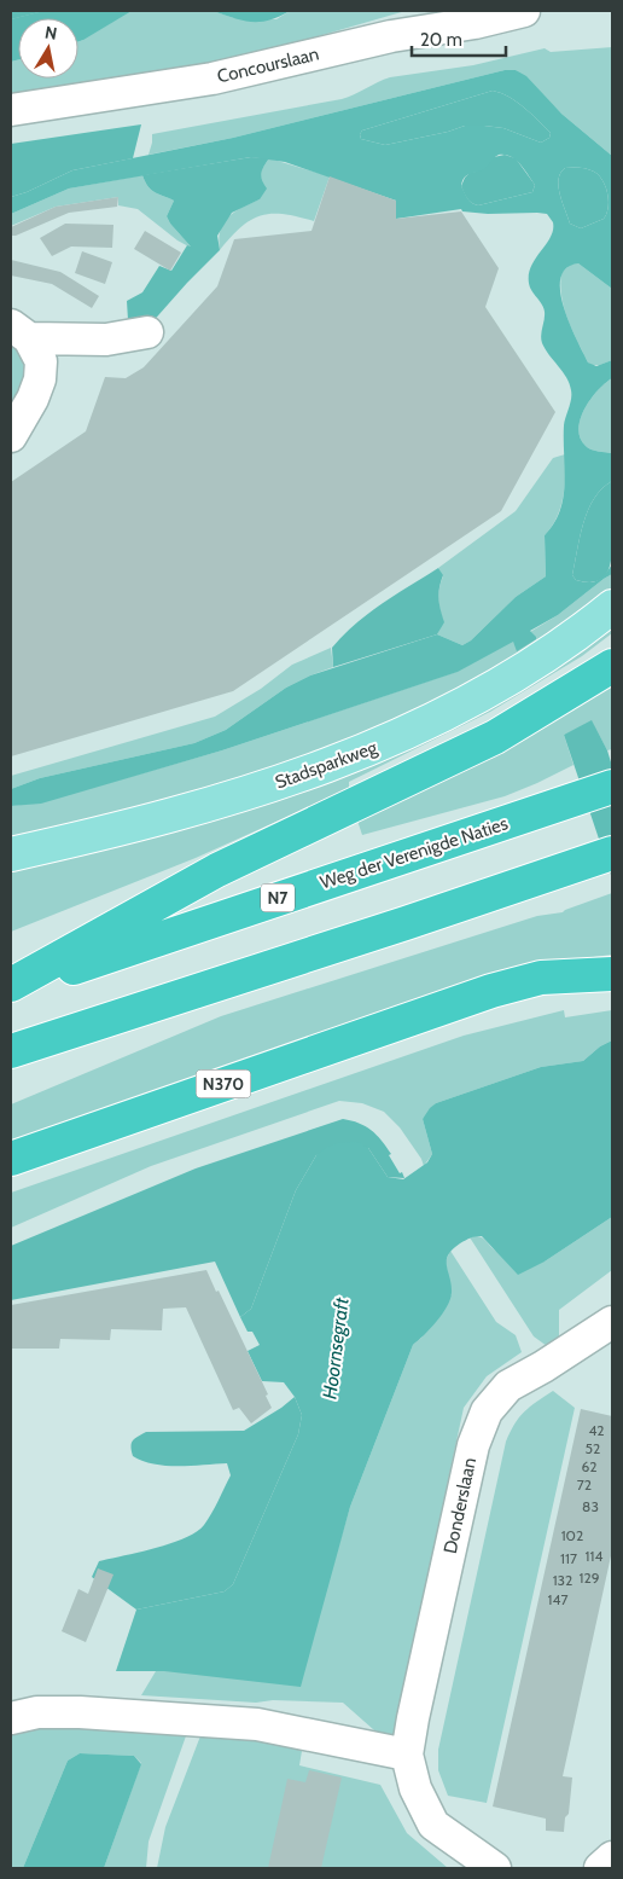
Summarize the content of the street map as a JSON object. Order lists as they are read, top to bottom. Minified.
{"streets":{"highway":["Weg der Verenigde Naties","N7","N370"],"main road":["Stadsparkweg"],"street":["Concourslaan","Donderslaan"]},"water":["Hoornsegraft"],"house_numbers":["42","52","62","72","83","102","114","117","129","132","147"],"scale_bar":"20 m","north":"top"}
